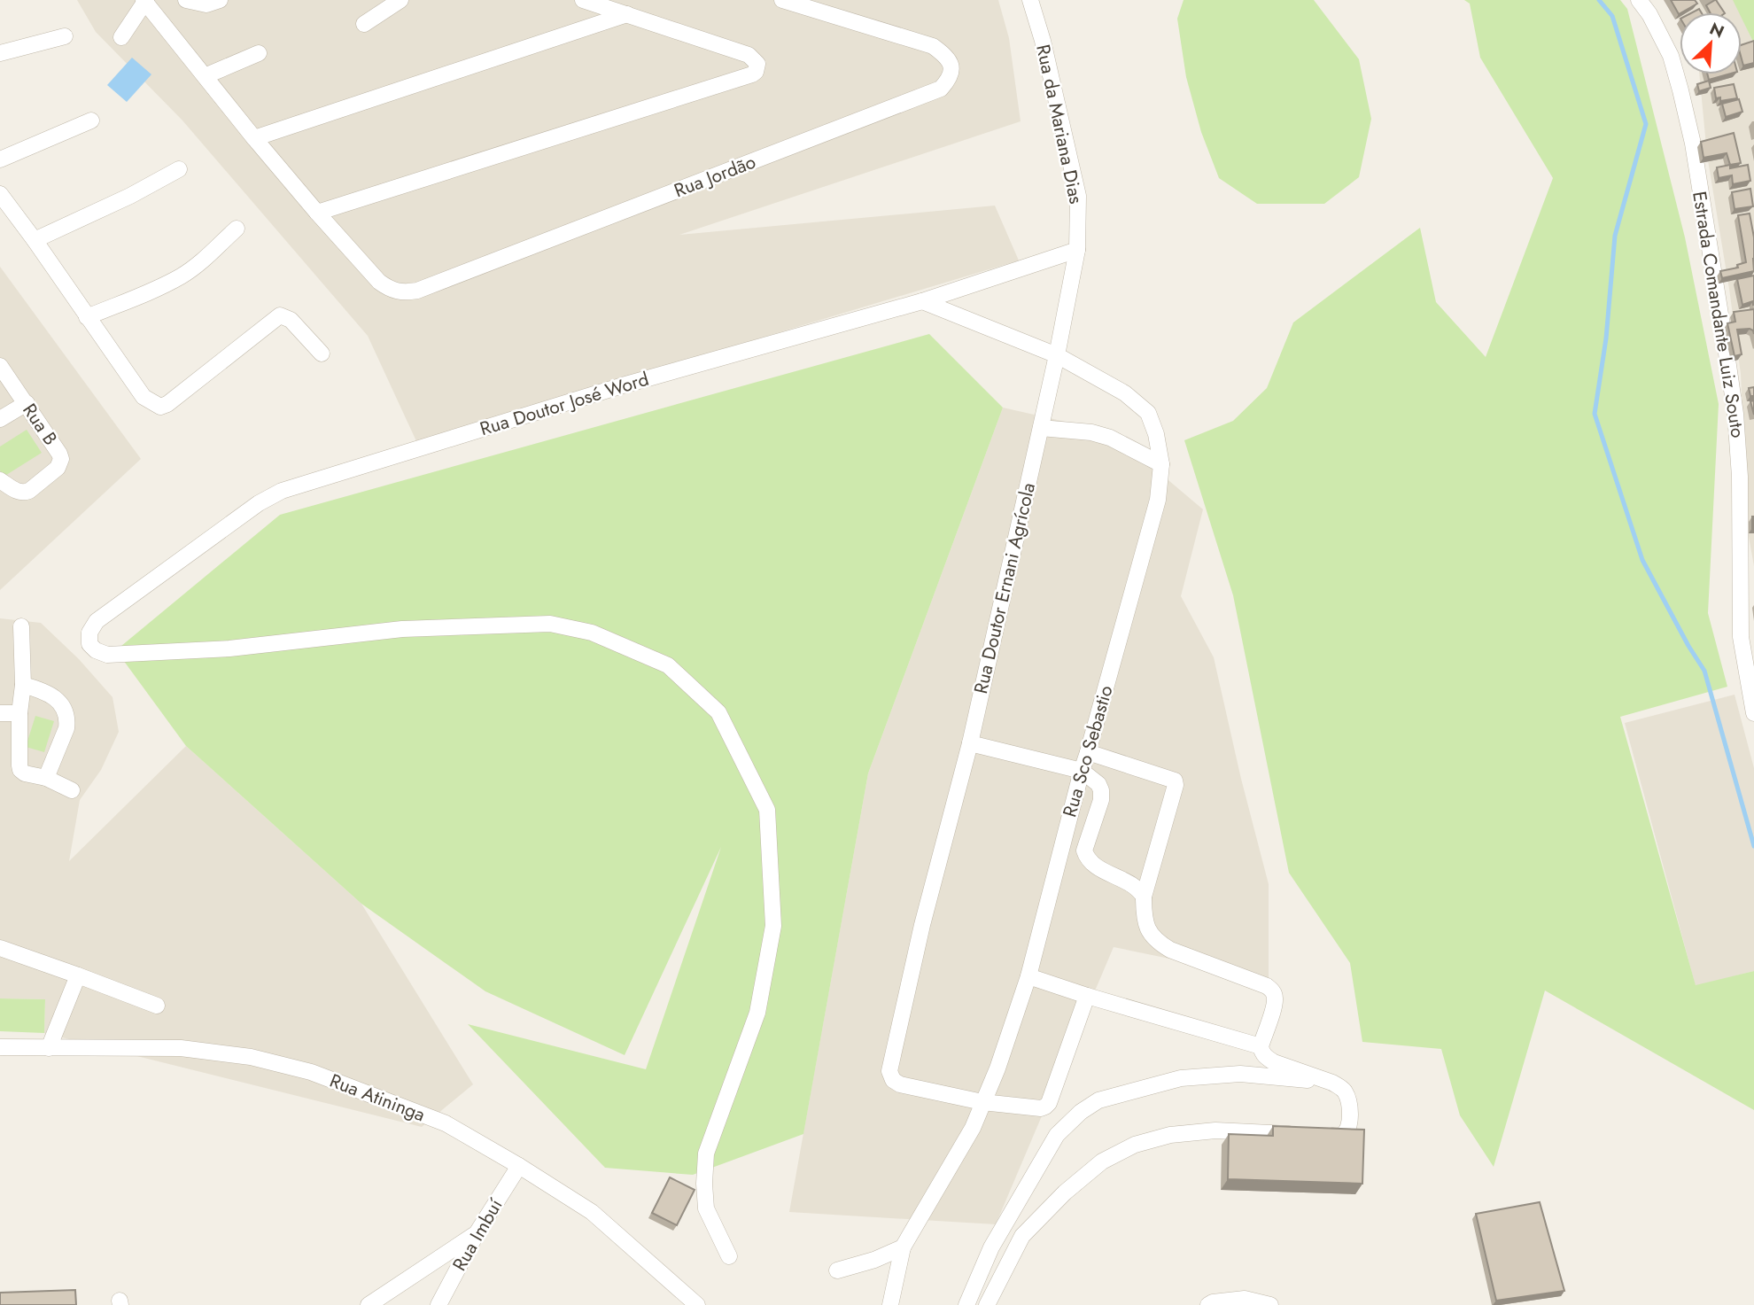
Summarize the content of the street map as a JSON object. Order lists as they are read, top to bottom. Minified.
{"streets":{"street":["Rua da Mariana Dias","Rua Jordão","Estrada Comandante Luiz Souto","Rua Doutor José Word","Rua B","Rua Doutor Ernani Agrícola","Rua Sco Sebastio","Rua Atininga","Rua Imbuí"]},"crossings":[["Rua da Mariana Dias","Rua Doutor José Word"],["Rua da Mariana Dias","Rua Doutor Ernani Agrícola"],["Rua Doutor José Word","Rua Doutor Ernani Agrícola"],["Rua Doutor José Word","Rua Sco Sebastio"],["Rua Doutor Ernani Agrícola","Rua Sco Sebastio"],["Rua Atininga","Rua Imbuí"]],"north":"top right"}
